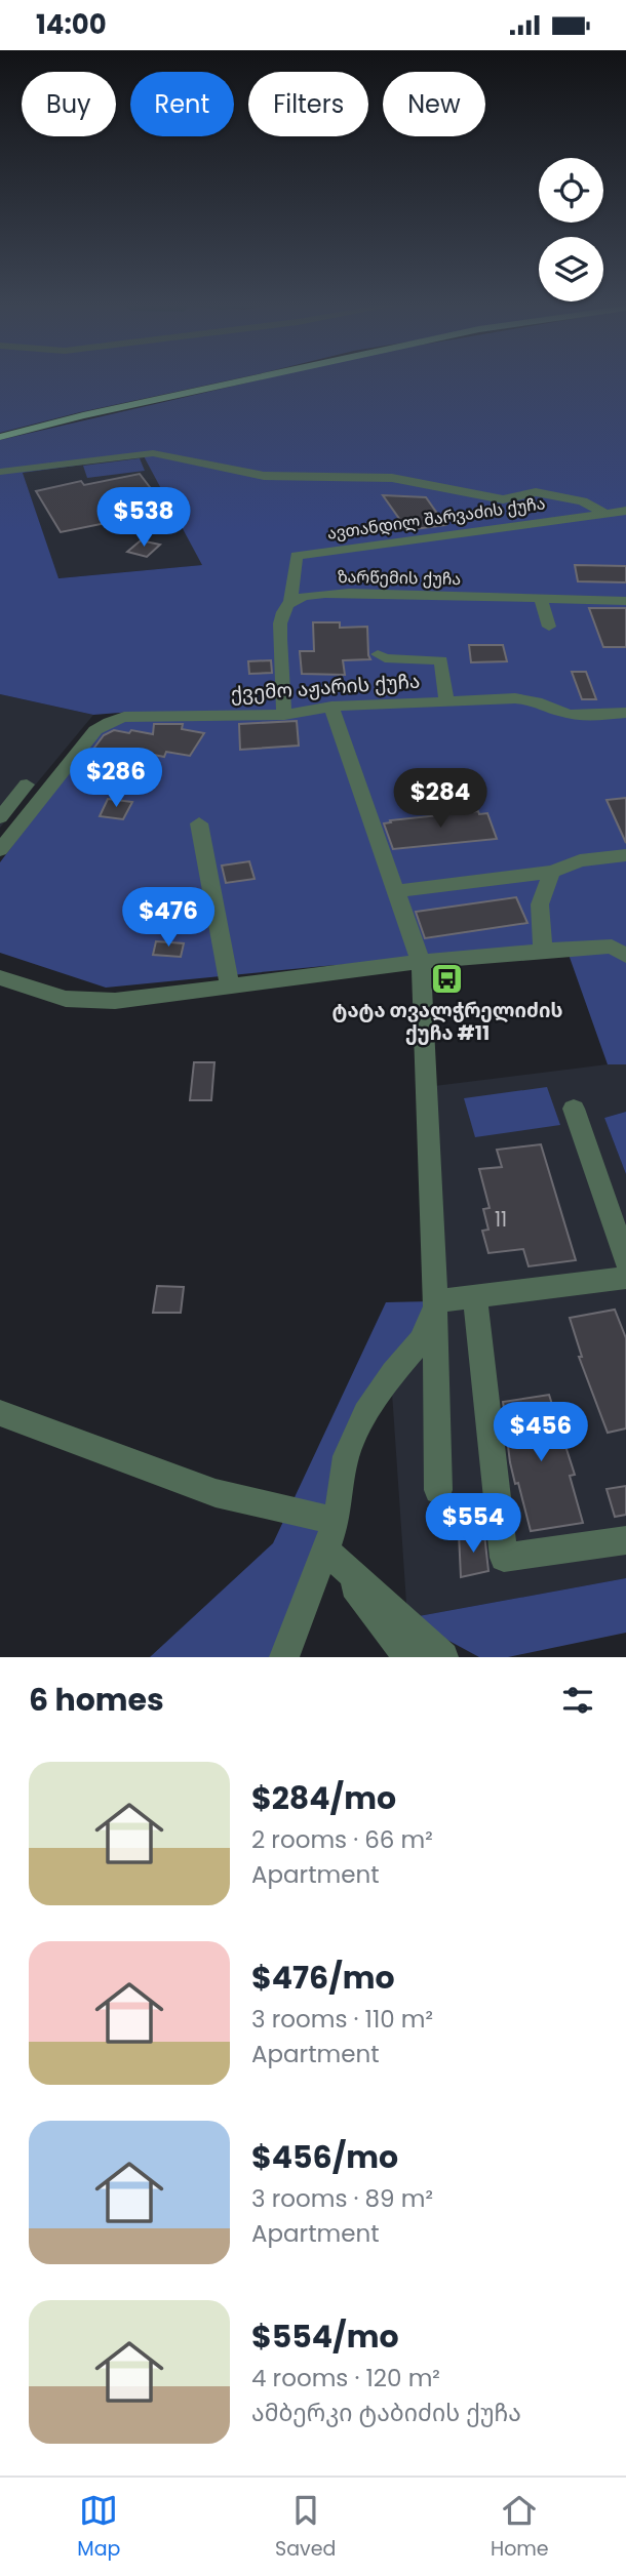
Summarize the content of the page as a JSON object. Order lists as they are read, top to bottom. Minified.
{"streets":{"street":["ავთანდილ შარვაძის ქუჩა","ზარწემის ქუჩა","ქვემო აჟარის ქუჩა"]},"crossings":[["ავთანდილ შარვაძის ქუჩა","ზარწემის ქუჩა"]],"places":{"bus stop":["ტატა თვალჭრელიძის ქუჩა #11"]},"house_numbers":["11"],"page":{"status":"14:00","chip":["Buy","Rent","Filters","New"],"price":["$538","$286","$284","$476","$456","$554"],"heading":"6 homes","list":[{"name":"$284/mo","note":"2 rooms · 66 m² · Apartment"},{"name":"$476/mo","note":"3 rooms · 110 m² · Apartment"},{"name":"$456/mo","note":"3 rooms · 89 m² · Apartment"},{"name":"$554/mo","note":"4 rooms · 120 m² · ამბერკი ტაბიძის ქუჩა"}],"tabs":["Map","Saved","Home"]}}
